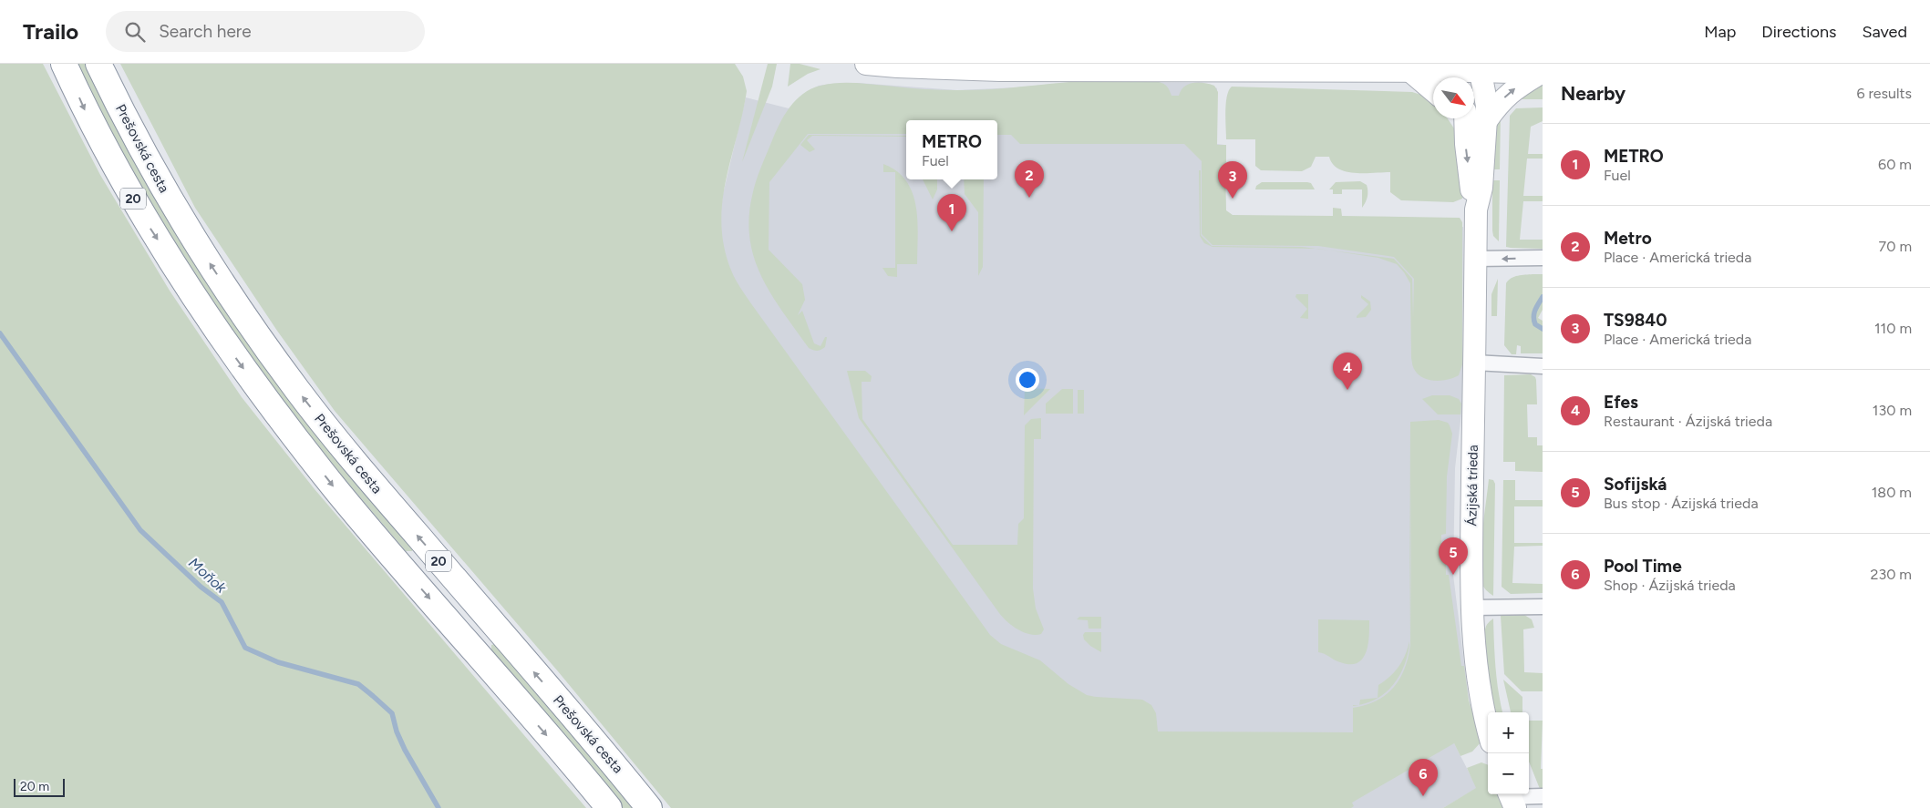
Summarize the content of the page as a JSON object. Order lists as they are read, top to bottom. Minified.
{"streets":{"highway":["Prešovská cesta","20"],"street":["Ázijská trieda"]},"water":["Moňok"],"scale_bar":"20 m","north":"bottom right","page":{"header":"Trailo","search":"Search here","nav":["Map","Directions","Saved"],"heading":["Nearby","6 results"],"popup":["METRO","Fuel"],"list":[{"mark":"1","name":"METRO","note":"Fuel","value":"60 m"},{"mark":"2","name":"Metro","note":"Place · Americká trieda","value":"70 m"},{"mark":"3","name":"TS9840","note":"Place · Americká trieda","value":"110 m"},{"mark":"4","name":"Efes","note":"Restaurant · Ázijská trieda","value":"130 m"},{"mark":"5","name":"Sofijská","note":"Bus stop · Ázijská trieda","value":"180 m"},{"mark":"6","name":"Pool Time","note":"Shop · Ázijská trieda","value":"230 m"}],"pins":["2","3","1","4","5","6"],"map_buttons":["+","−"],"scale":"20 m"}}
